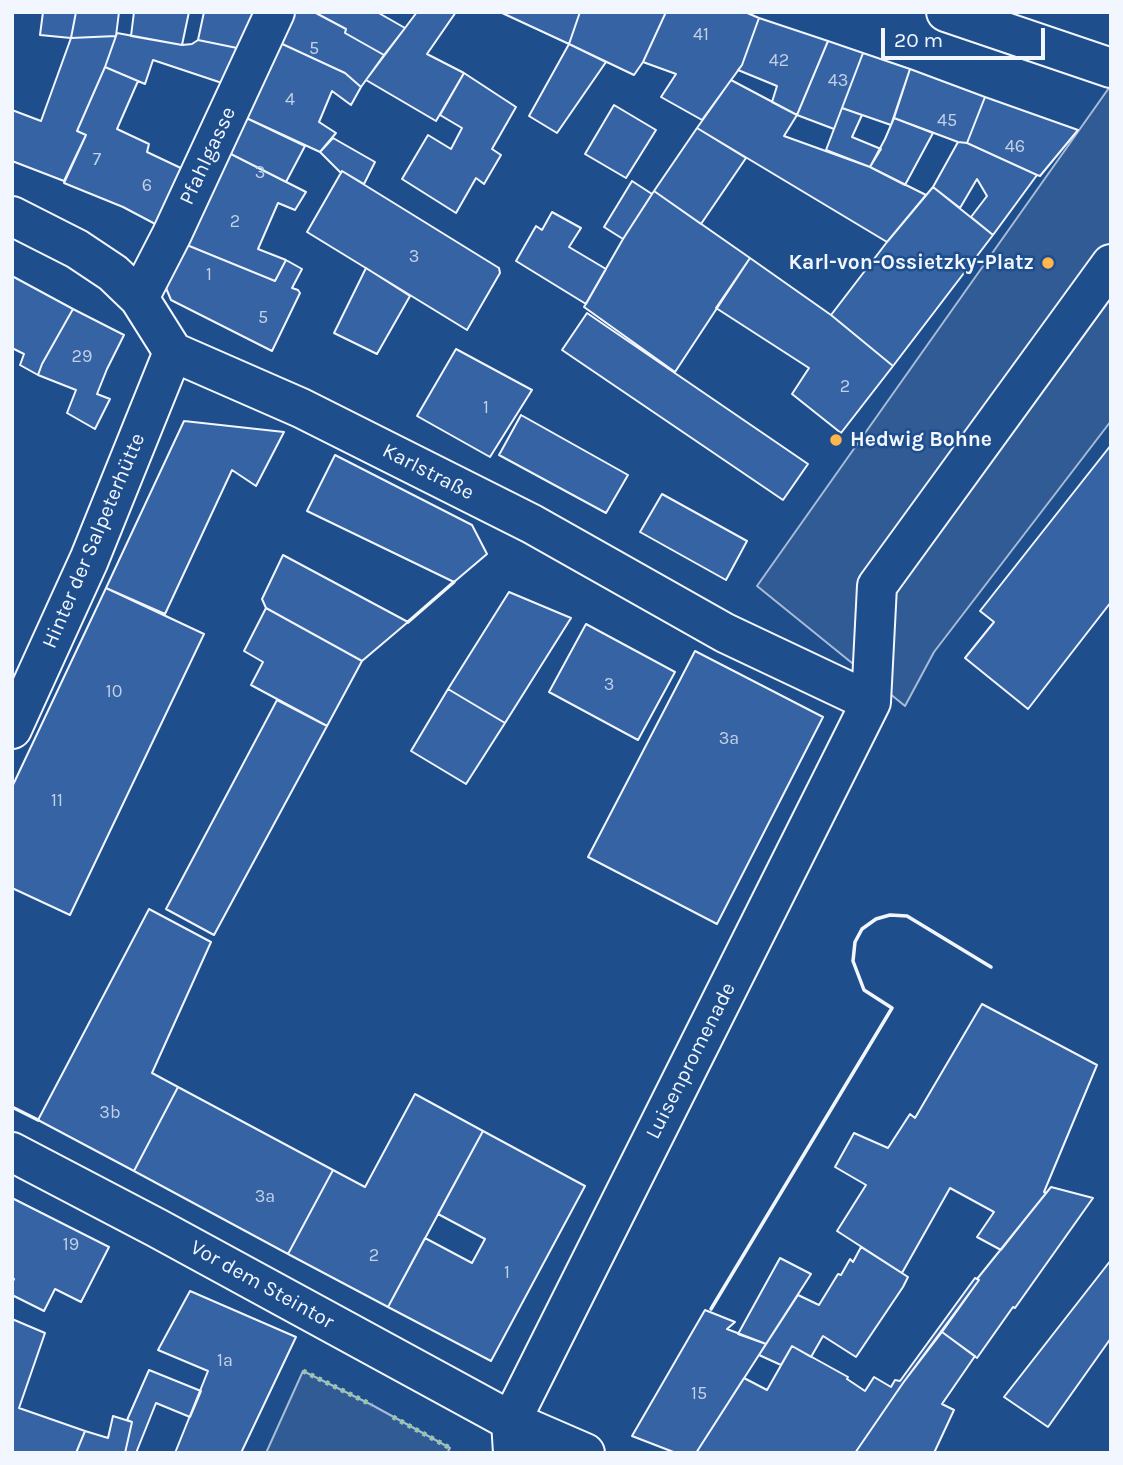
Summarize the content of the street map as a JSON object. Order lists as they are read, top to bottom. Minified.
{"streets":{"street":["Pfahlgasse","Karlstraße","Hinter der Salpeterhütte","Luisenpromenade","Vor dem Steintor"]},"crossings":[["Karlstraße","Hinter der Salpeterhütte"],["Karlstraße","Luisenpromenade"],["Luisenpromenade","Vor dem Steintor"]],"places":["Karl-von-Ossietzky-Platz","Hedwig Bohne"],"house_numbers":["41","5","42","43","4","45","46","7","3","6","2","3","1","5","29","2","1","3","10","3a","11","3b","3a","19","2","1","1a","15"],"scale_bar":"20 m"}
